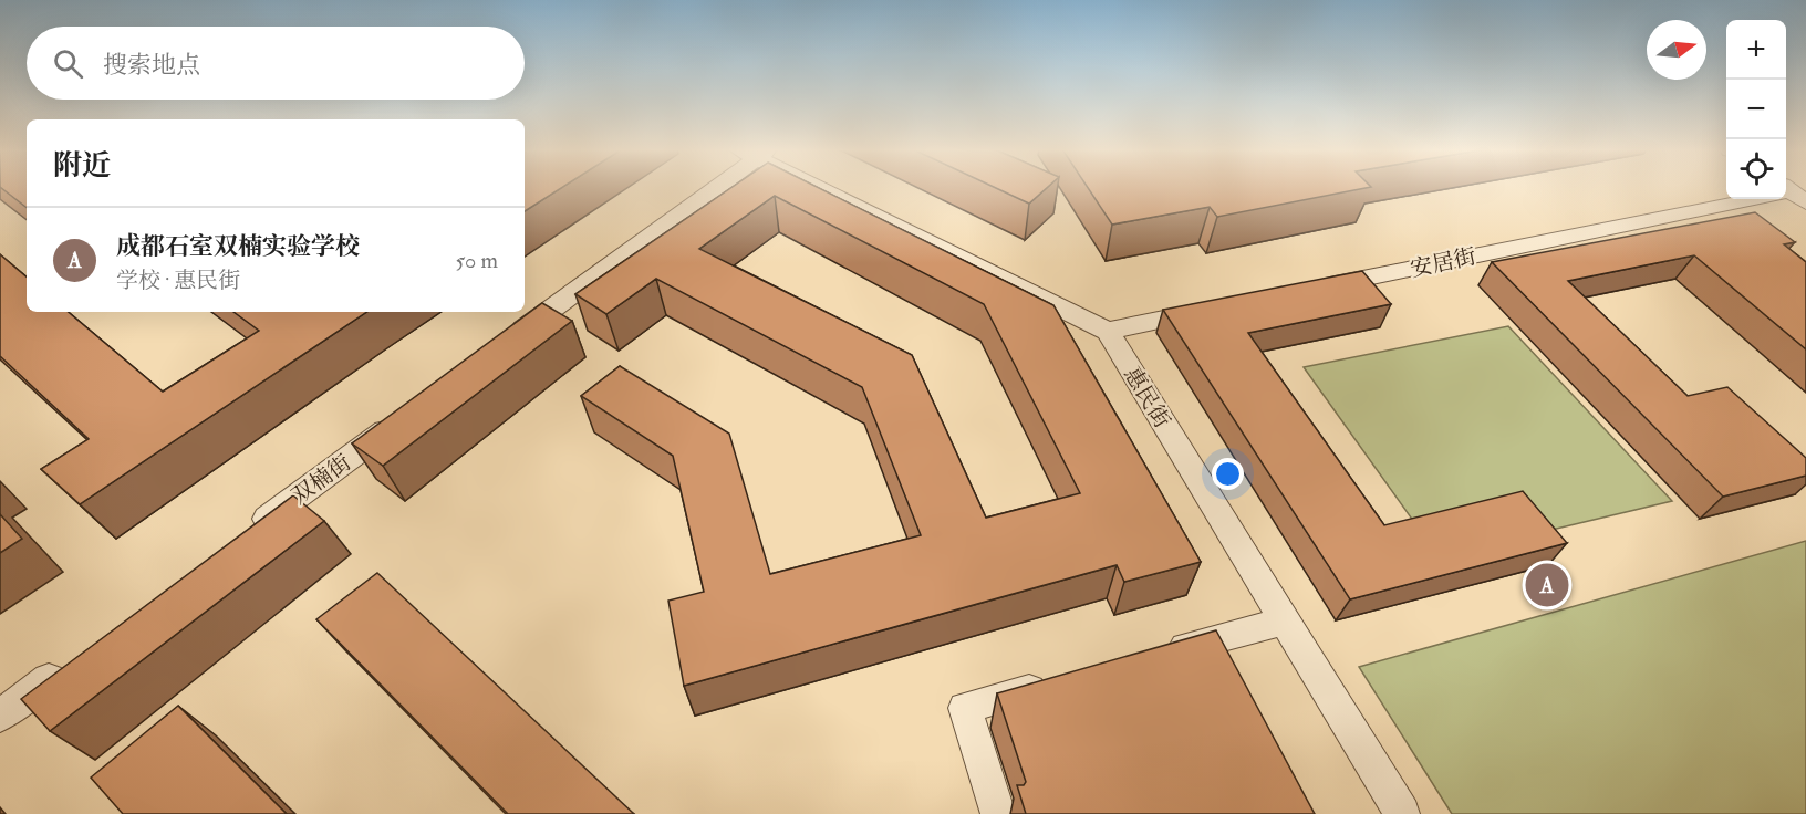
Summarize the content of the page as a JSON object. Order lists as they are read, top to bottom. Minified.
{"streets":{"street":["安居街","惠民街","双楠街"]},"north":"right","page":{"map_buttons":["+","−"],"search":"搜索地点","heading":"附近","list":[{"mark":"A","name":"成都石室双楠实验学校","note":"学校 · 惠民街","value":"50 m"}],"pins":"A"}}
